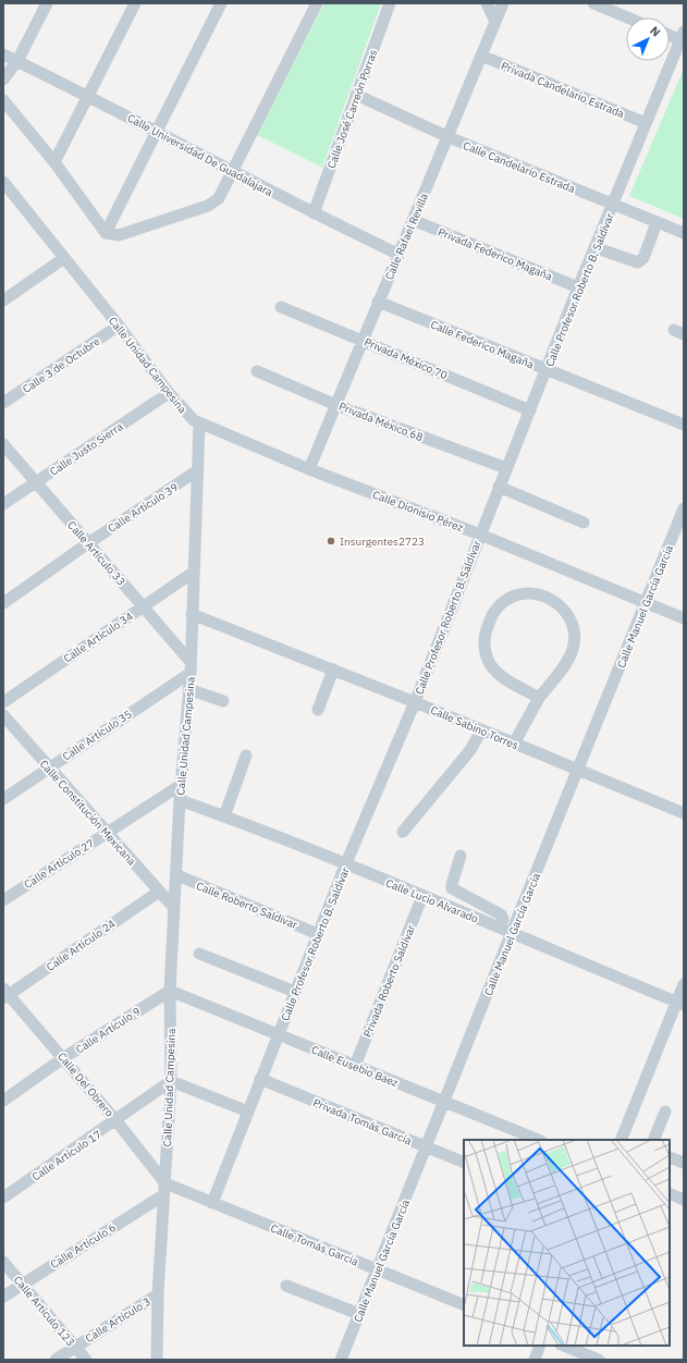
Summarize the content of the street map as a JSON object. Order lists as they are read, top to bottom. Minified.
{"streets":{"street":["Privada Candelario Estrada","Calle José Carreón Porras","Calle Universidad De Guadalajara","Calle Candelario Estrada","Calle Rafael Revilla","Privada Federico Magaña","Calle Profesor Roberto B. Saldívar","Calle Federico Magaña","Privada México 70","Calle 3 de Octubre","Calle Unidad Campesina","Privada México 68","Calle Justo Sierra","Calle Artículo 39","Calle Dionisio Pérez","Calle Artículo 33","Calle Manuel García García","Calle Artículo 34","Calle Sabino Torres","Calle Artículo 35","Calle Constitución Mexicana","Calle Artículo 27","Calle Lucio Alvarado","Calle Roberto Saldívar","Calle Artículo 24","Privada Roberto Saldívar","Calle Artículo 9","Calle Eusebio Baez","Calle Del Obrero","Privada Tomás García","Calle Artículo 17","Calle Tomás García","Calle Artículo 6","Calle Artículo 123","Calle Artículo 3"]},"crossings":[["Privada Candelario Estrada","Calle Rafael Revilla"],["Privada Candelario Estrada","Calle Profesor Roberto B. Saldívar"],["Calle José Carreón Porras","Calle Universidad De Guadalajara"],["Calle José Carreón Porras","Calle Candelario Estrada"],["Calle Universidad De Guadalajara","Calle Rafael Revilla"],["Calle Candelario Estrada","Calle Rafael Revilla"],["Calle Candelario Estrada","Calle Profesor Roberto B. Saldívar"],["Calle Rafael Revilla","Privada Federico Magaña"],["Calle Rafael Revilla","Calle Federico Magaña"],["Calle Rafael Revilla","Privada México 70"],["Calle Rafael Revilla","Privada México 68"],["Calle Rafael Revilla","Calle Dionisio Pérez"],["Privada Federico Magaña","Calle Profesor Roberto B. Saldívar"],["Calle Profesor Roberto B. Saldívar","Calle Federico Magaña"],["Calle Profesor Roberto B. Saldívar","Privada México 70"],["Calle Profesor Roberto B. Saldívar","Privada México 68"],["Calle Profesor Roberto B. Saldívar","Calle Dionisio Pérez"],["Calle Profesor Roberto B. Saldívar","Calle Sabino Torres"],["Calle Profesor Roberto B. Saldívar","Calle Lucio Alvarado"],["Calle Profesor Roberto B. Saldívar","Calle Roberto Saldívar"],["Calle Profesor Roberto B. Saldívar","Calle Eusebio Baez"],["Calle Profesor Roberto B. Saldívar","Privada Tomás García"],["Calle Profesor Roberto B. Saldívar","Calle Tomás García"],["Calle 3 de Octubre","Calle Unidad Campesina"],["Calle Unidad Campesina","Calle Justo Sierra"],["Calle Unidad Campesina","Calle Artículo 39"],["Calle Unidad Campesina","Calle Dionisio Pérez"],["Calle Unidad Campesina","Calle Artículo 33"],["Calle Unidad Campesina","Calle Artículo 34"],["Calle Unidad Campesina","Calle Sabino Torres"],["Calle Unidad Campesina","Calle Artículo 35"],["Calle Unidad Campesina","Calle Constitución Mexicana"],["Calle Unidad Campesina","Calle Artículo 27"],["Calle Unidad Campesina","Calle Lucio Alvarado"],["Calle Unidad Campesina","Calle Roberto Saldívar"],["Calle Unidad Campesina","Calle Artículo 9"],["Calle Unidad Campesina","Calle Eusebio Baez"],["Calle Unidad Campesina","Calle Del Obrero"],["Calle Unidad Campesina","Calle Artículo 17"],["Calle Unidad Campesina","Calle Tomás García"],["Calle Unidad Campesina","Calle Artículo 6"],["Calle Unidad Campesina","Calle Artículo 3"],["Calle Justo Sierra","Calle Artículo 33"],["Calle Artículo 39","Calle Artículo 33"],["Calle Dionisio Pérez","Calle Manuel García García"],["Calle Artículo 33","Calle Artículo 34"],["Calle Artículo 33","Calle Artículo 35"],["Calle Manuel García García","Calle Sabino Torres"],["Calle Manuel García García","Calle Lucio Alvarado"],["Calle Manuel García García","Calle Eusebio Baez"],["Calle Manuel García García","Privada Tomás García"],["Calle Manuel García García","Calle Tomás García"],["Calle Artículo 35","Calle Constitución Mexicana"],["Calle Constitución Mexicana","Calle Artículo 27"],["Calle Constitución Mexicana","Calle Artículo 24"],["Calle Lucio Alvarado","Privada Roberto Saldívar"],["Calle Artículo 24","Calle Del Obrero"],["Privada Roberto Saldívar","Calle Eusebio Baez"],["Calle Artículo 9","Calle Eusebio Baez"],["Calle Artículo 9","Calle Del Obrero"],["Calle Del Obrero","Calle Artículo 17"],["Calle Del Obrero","Calle Tomás García"],["Calle Del Obrero","Calle Artículo 6"],["Calle Tomás García","Calle Artículo 6"],["Calle Artículo 6","Calle Artículo 123"],["Calle Artículo 123","Calle Artículo 3"]],"places":["Insurgentes2723"],"north":"top right"}
